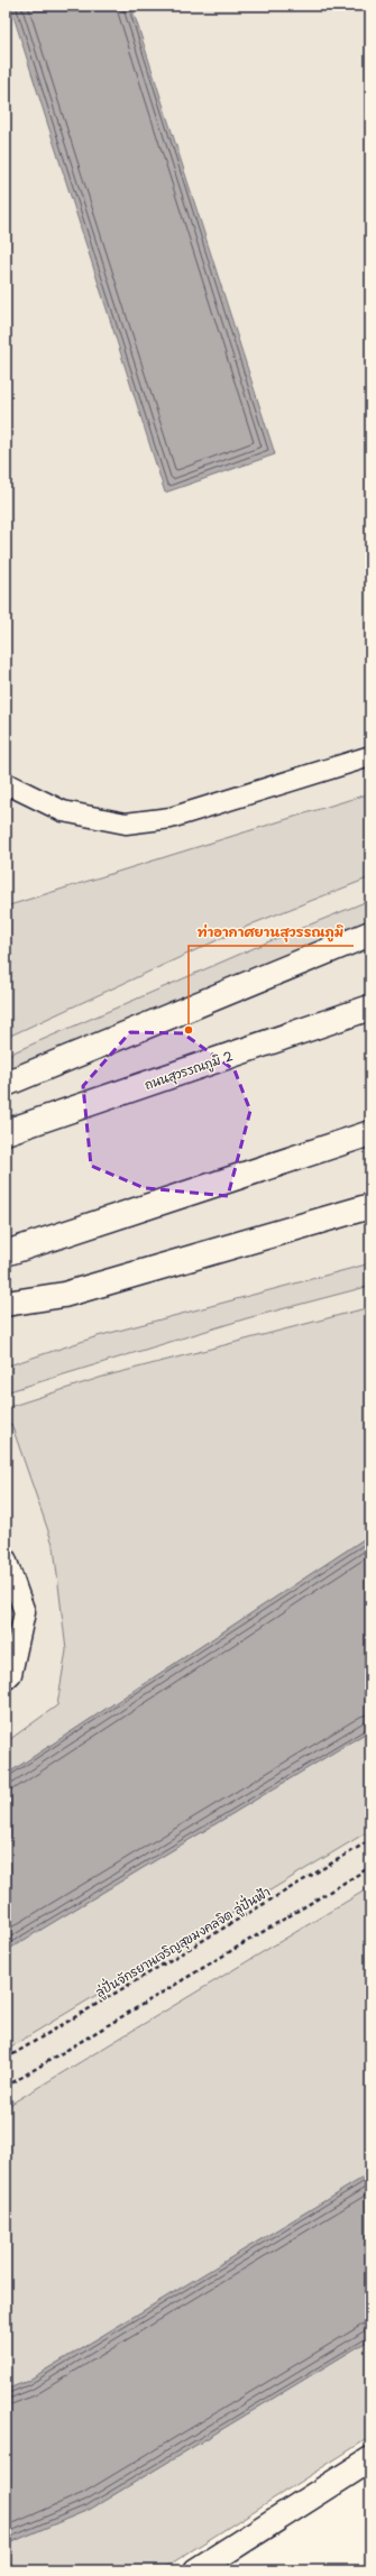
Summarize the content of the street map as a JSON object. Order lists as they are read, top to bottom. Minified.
{"streets":{"street":["ถนนสุวรรณภูมิ 2"],"path":["ลู่ปั่นจักรยานเจริญสุขมงคลจิต ลู่ปั่นฟ้า"]},"places":["ท่าอากาศยานสุวรรณภูมิ"]}
